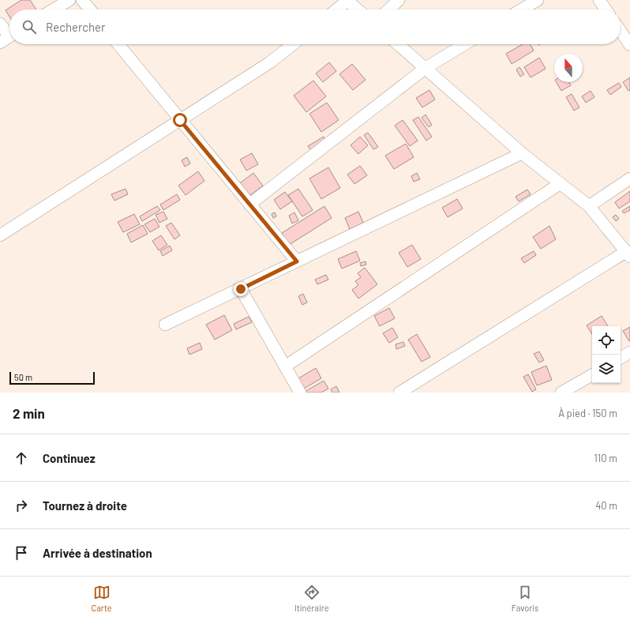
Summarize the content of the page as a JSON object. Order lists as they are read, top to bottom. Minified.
{"scale_bar":"50 m","north":"top","page":{"search":"Rechercher","scale":"50 m","heading":["2 min","À pied · 150 m"],"list":[["Continuez","110 m"],["Tournez à droite","40 m"],"Arrivée à destination"],"nav":["Carte","Itinéraire","Favoris"]}}
